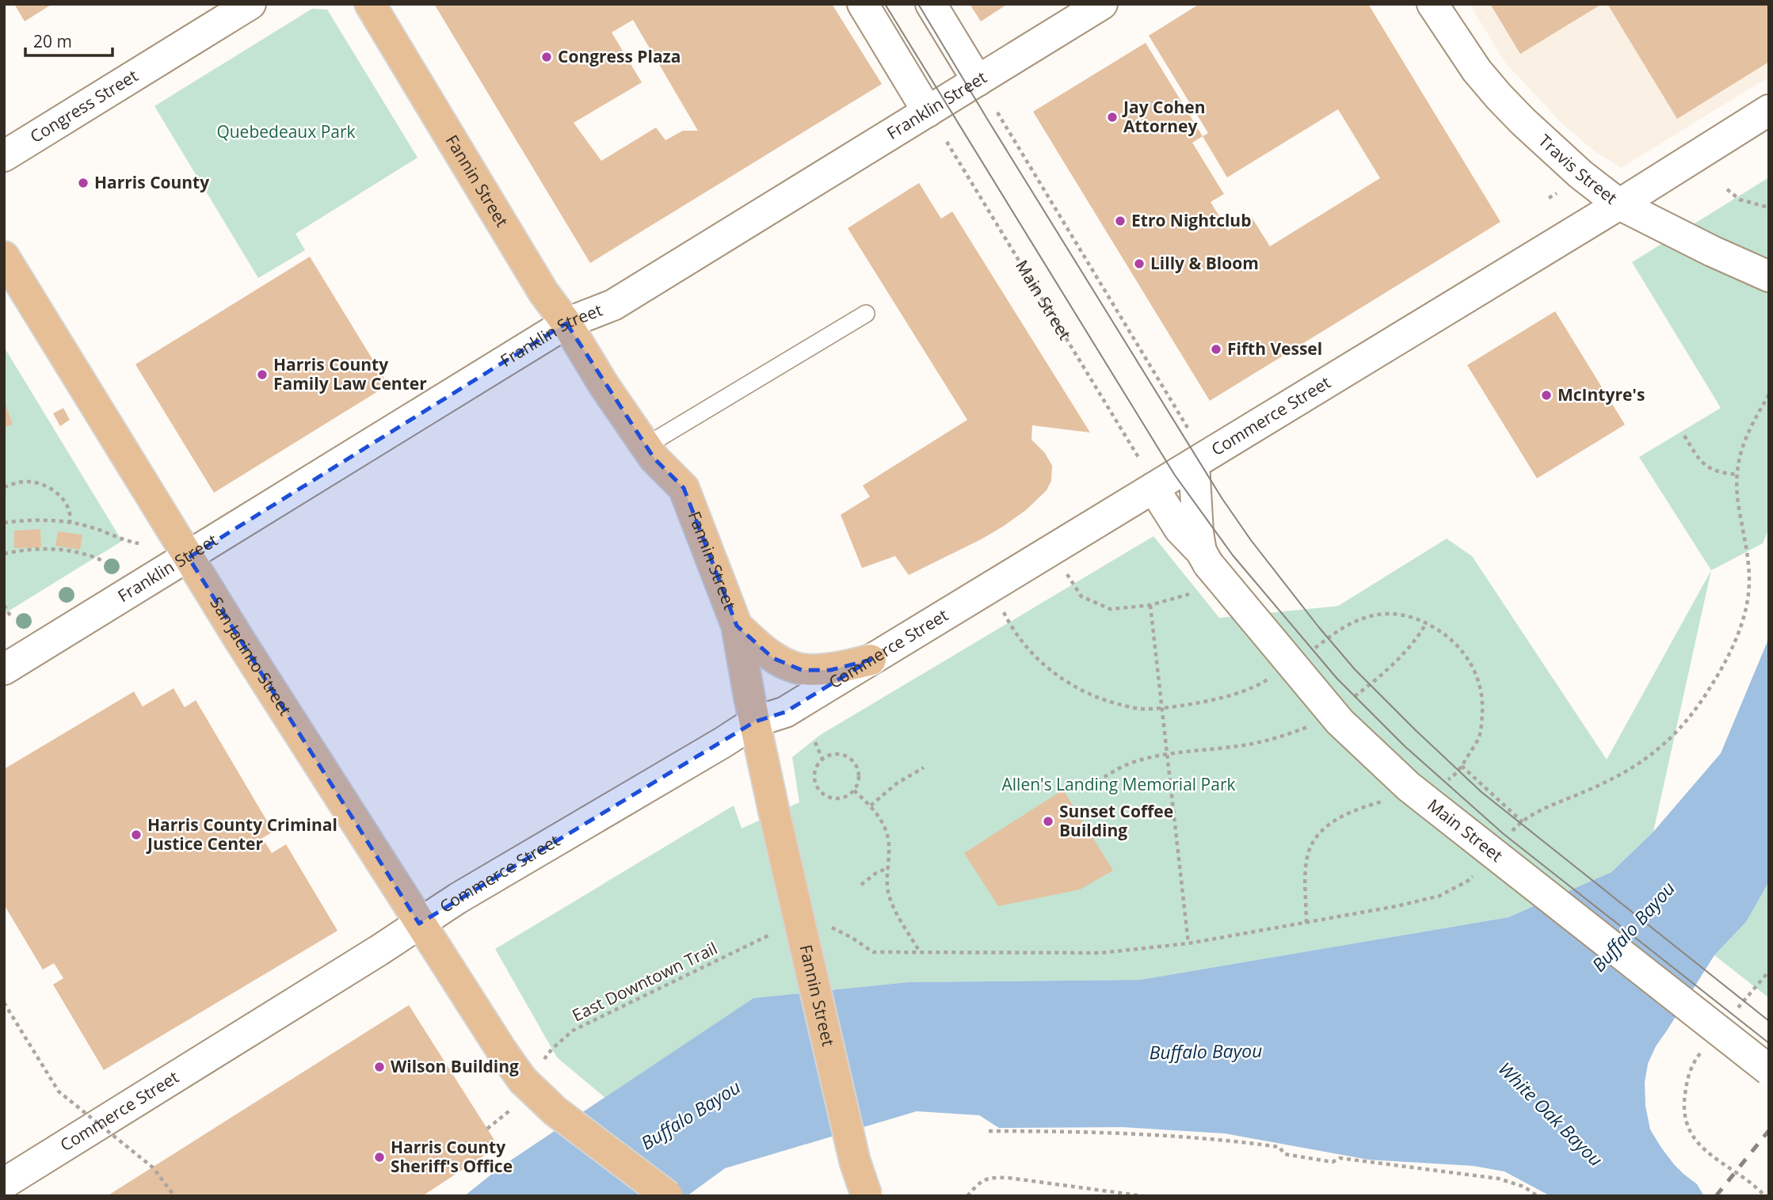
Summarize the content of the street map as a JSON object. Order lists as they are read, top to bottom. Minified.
{"streets":{"main road":["Franklin Street","Congress Street","Travis Street","Fannin Street","Main Street","Commerce Street","San Jacinto Street"],"path":["East Downtown Trail"]},"crossings":[["Franklin Street","Fannin Street"],["Franklin Street","San Jacinto Street"],["Travis Street","Commerce Street"],["Fannin Street","Commerce Street"],["Main Street","Commerce Street"],["Commerce Street","San Jacinto Street"]],"water":["Buffalo Bayou","White Oak Bayou"],"parks":["Quebedeaux Park","Allen's Landing Memorial Park"],"places":["Congress Plaza","Jay Cohen Attorney","Harris County","Etro Nightclub","Lilly & Bloom","Fifth Vessel","Harris County Family Law Center","McIntyre's","Sunset Coffee Building","Harris County Criminal Justice Center","Wilson Building","Harris County Sheriff's Office"],"scale_bar":"20 m"}
